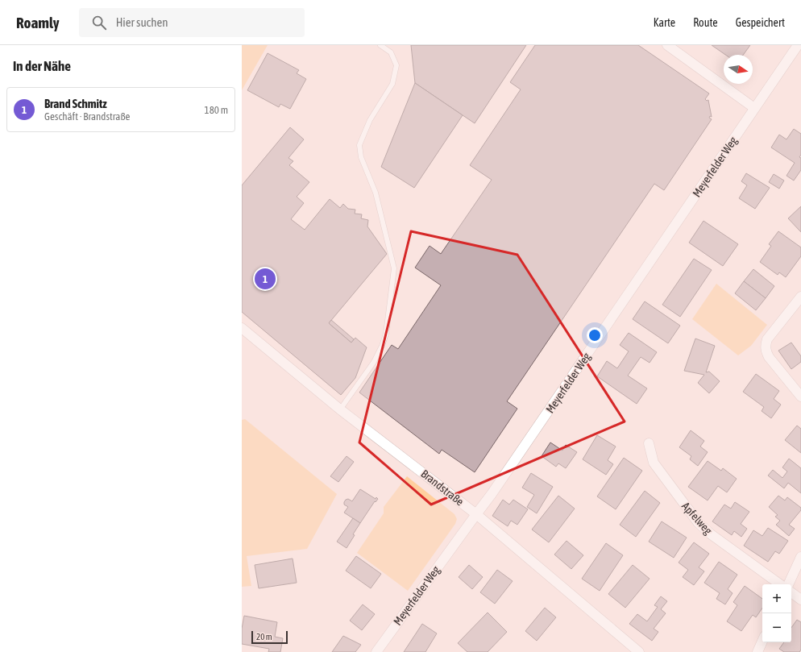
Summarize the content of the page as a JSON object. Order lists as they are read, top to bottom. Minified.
{"streets":{"street":["Meyerfelder Weg","Brandstraße","Apfelweg"]},"crossings":[["Meyerfelder Weg","Brandstraße"]],"scale_bar":"20 m","north":"right","page":{"header":"Roamly","search":"Hier suchen","nav":["Karte","Route","Gespeichert"],"heading":"In der Nähe","list":[{"mark":"1","name":"Brand Schmitz","note":"Geschäft · Brandstraße","value":"180 m"}],"pins":"1","map_buttons":["+","−"],"scale":"20 m"}}
